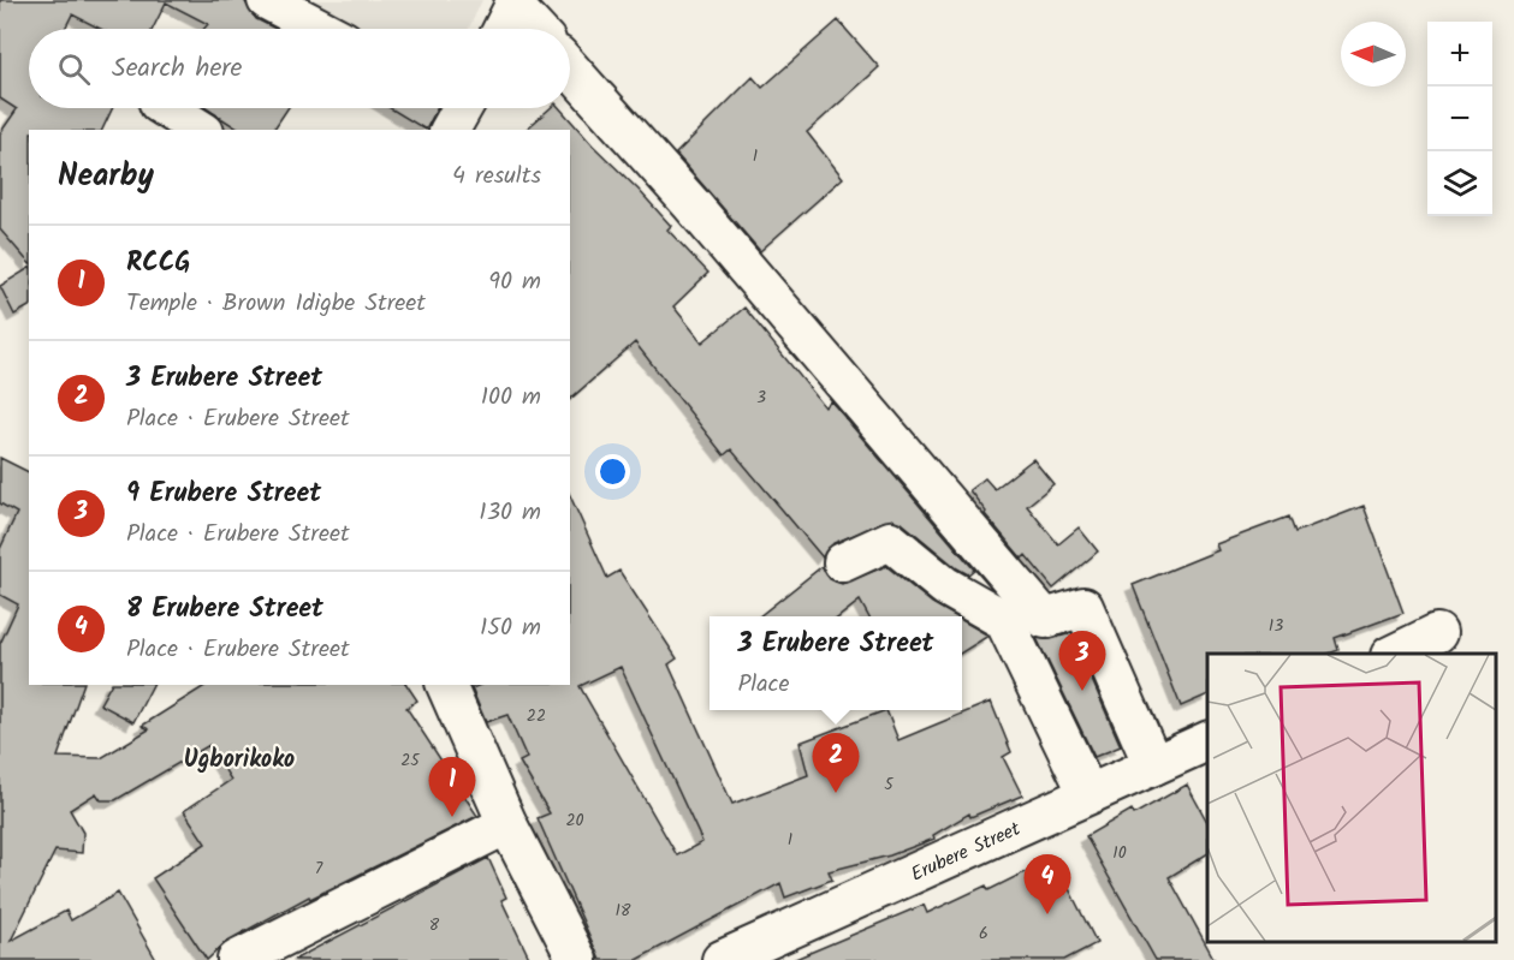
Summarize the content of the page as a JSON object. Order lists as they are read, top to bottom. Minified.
{"streets":{"street":["Erubere Street"]},"districts":["Ugborikoko"],"house_numbers":["1","3","13","22","25","5","20","1","10","7","18","8","6"],"north":"left","page":{"map_buttons":["+","−"],"search":"Search here","heading":["Nearby","4 results"],"list":[{"mark":"1","name":"RCCG","note":"Temple · Brown Idigbe Street","value":"90 m"},{"mark":"2","name":"3 Erubere Street","note":"Place · Erubere Street","value":"100 m"},{"mark":"3","name":"9 Erubere Street","note":"Place · Erubere Street","value":"130 m"},{"mark":"4","name":"8 Erubere Street","note":"Place · Erubere Street","value":"150 m"}],"popup":["3 Erubere Street","Place"],"pins":["3","2","1","4"]}}
